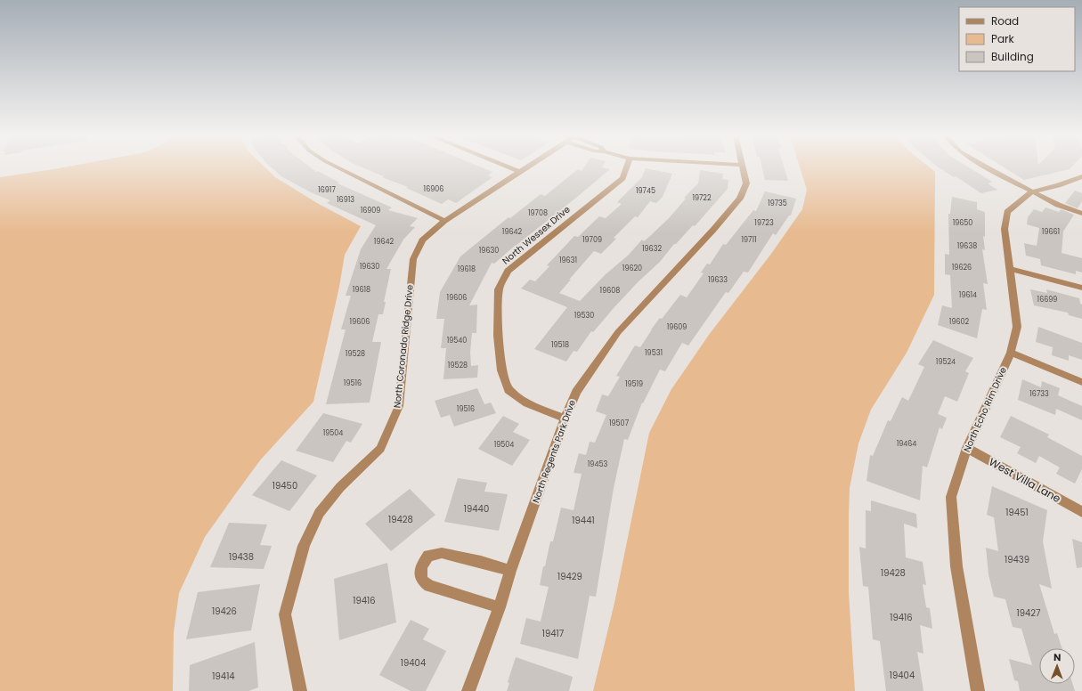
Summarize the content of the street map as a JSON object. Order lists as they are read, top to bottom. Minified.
{"streets":{"street":["North Wessex Drive","North Coronado Ridge Drive","North Echo Rim Drive","North Regents Park Drive","West Villa Lane"]},"crossings":[["North Wessex Drive","North Regents Park Drive"],["North Echo Rim Drive","West Villa Lane"]],"house_numbers":["16906","16917","19745","19722","16913","19735","16909","19708","19723","19650","19642","19661","19709","19711","19642","19638","19632","19630","19631","19630","19626","19620","19618","19633","19618","19608","19614","19606","16699","19530","19606","19602","19609","19540","19518","19531","19528","19524","19528","19516","19519","16733","19516","19507","19504","19464","19504","19453","19450","19440","19451","19428","19441","19438","19439","19428","19429","19416","19426","19427","19416","19417","19404","19404","19414"],"legend":["Road","Park","Building"],"north":"top"}
